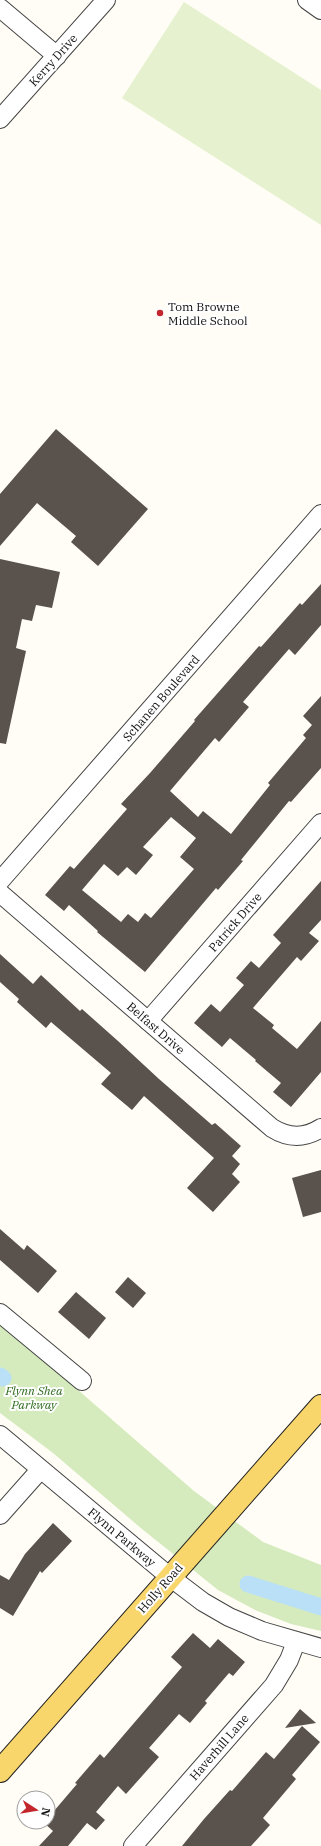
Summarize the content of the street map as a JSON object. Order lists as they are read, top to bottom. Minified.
{"streets":{"main road":["Holly Road"],"street":["Kerry Drive","Schanen Boulevard","Patrick Drive","Belfast Drive","Flynn Parkway","Haverhill Lane"]},"crossings":[["Patrick Drive","Belfast Drive"],["Flynn Parkway","Holly Road"],["Flynn Parkway","Haverhill Lane"]],"parks":["Flynn Shea Parkway"],"places":["Tom Browne Middle School"],"north":"right"}
